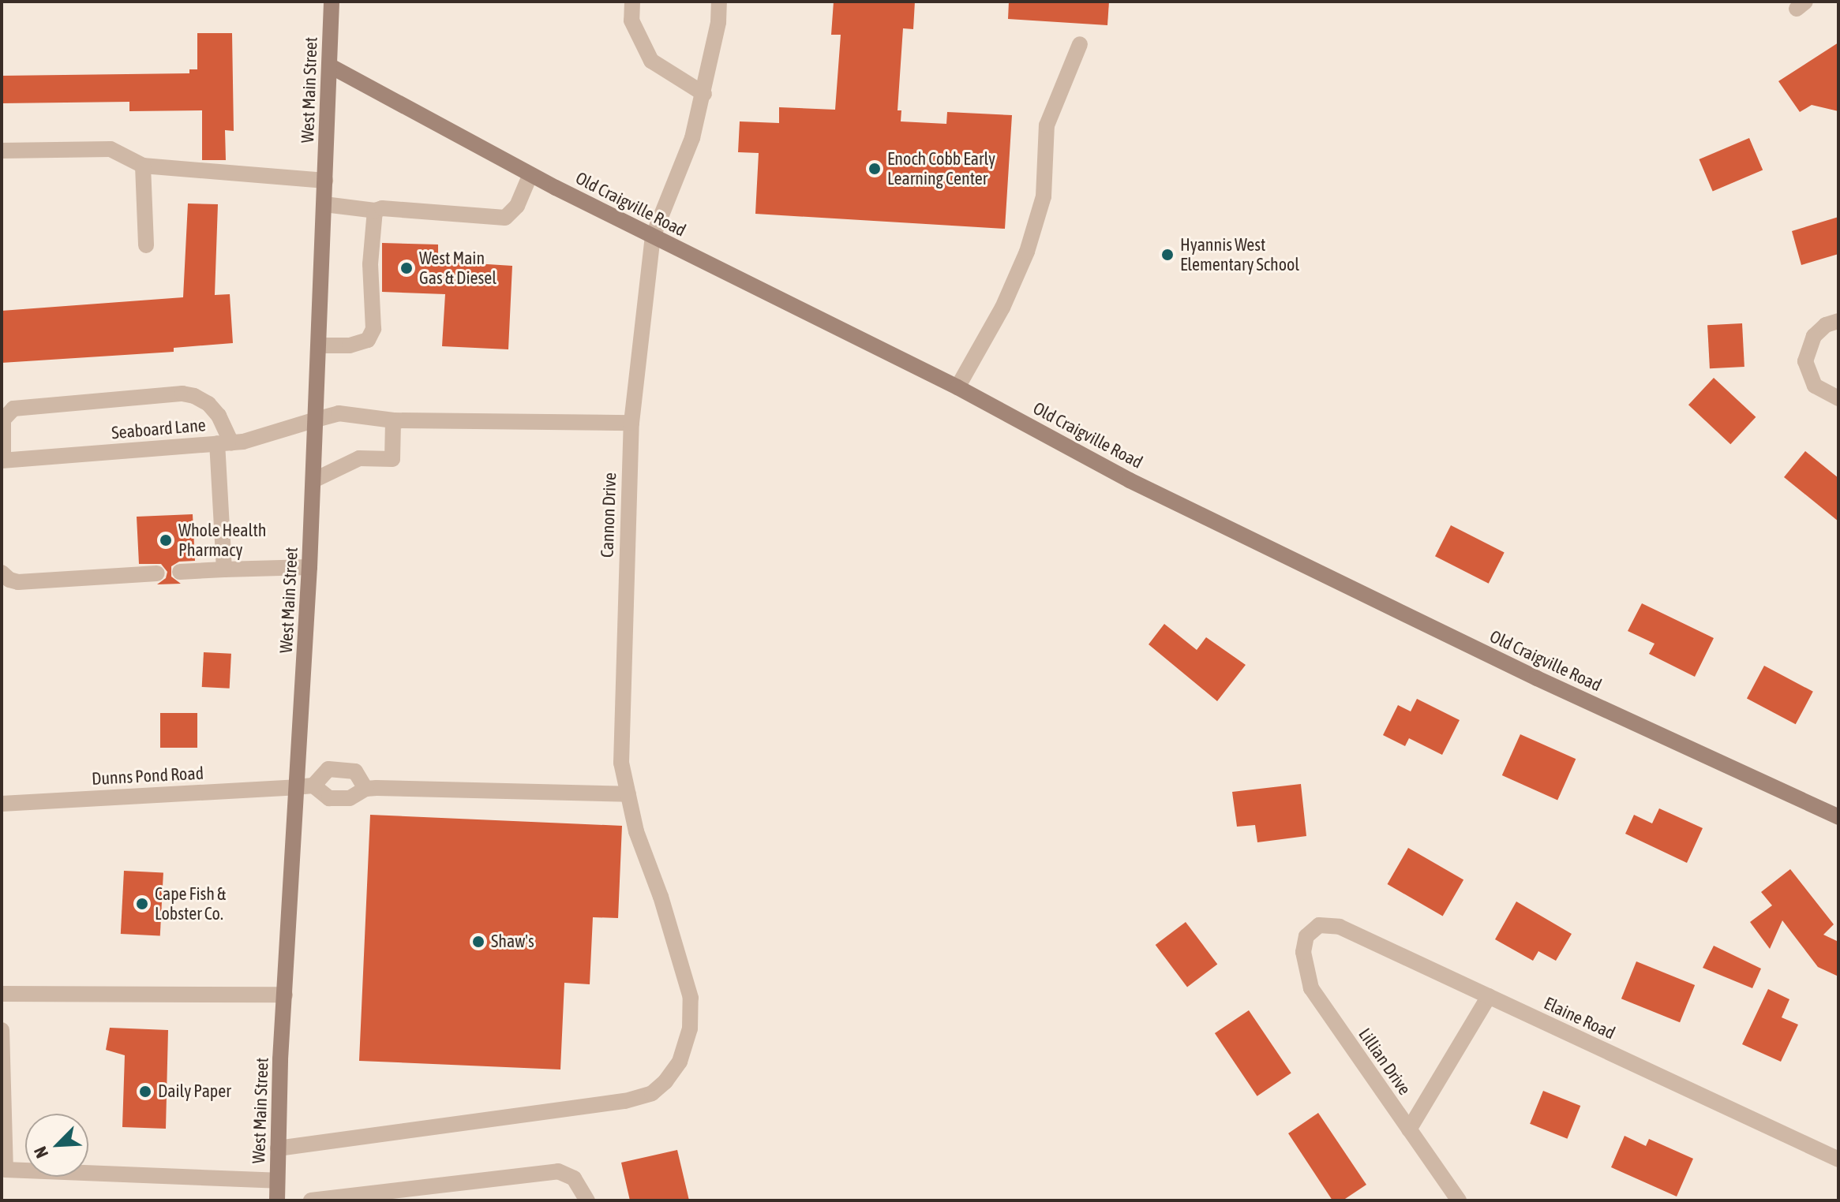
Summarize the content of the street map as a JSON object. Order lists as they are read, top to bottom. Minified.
{"streets":{"street":["West Main Street","Old Craigville Road","Seaboard Lane","Cannon Drive","Dunns Pond Road","Elaine Road","Lillian Drive"]},"crossings":[["West Main Street","Old Craigville Road"],["West Main Street","Seaboard Lane"],["West Main Street","Cannon Drive"],["West Main Street","Dunns Pond Road"],["Old Craigville Road","Cannon Drive"],["Seaboard Lane","Cannon Drive"],["Elaine Road","Lillian Drive"]],"places":["Enoch Cobb Early Learning Center","Hyannis West Elementary School","West Main Gas & Diesel","Whole Health Pharmacy","Cape Fish & Lobster Co.","Shaw's","Daily Paper"],"north":"bottom left"}
